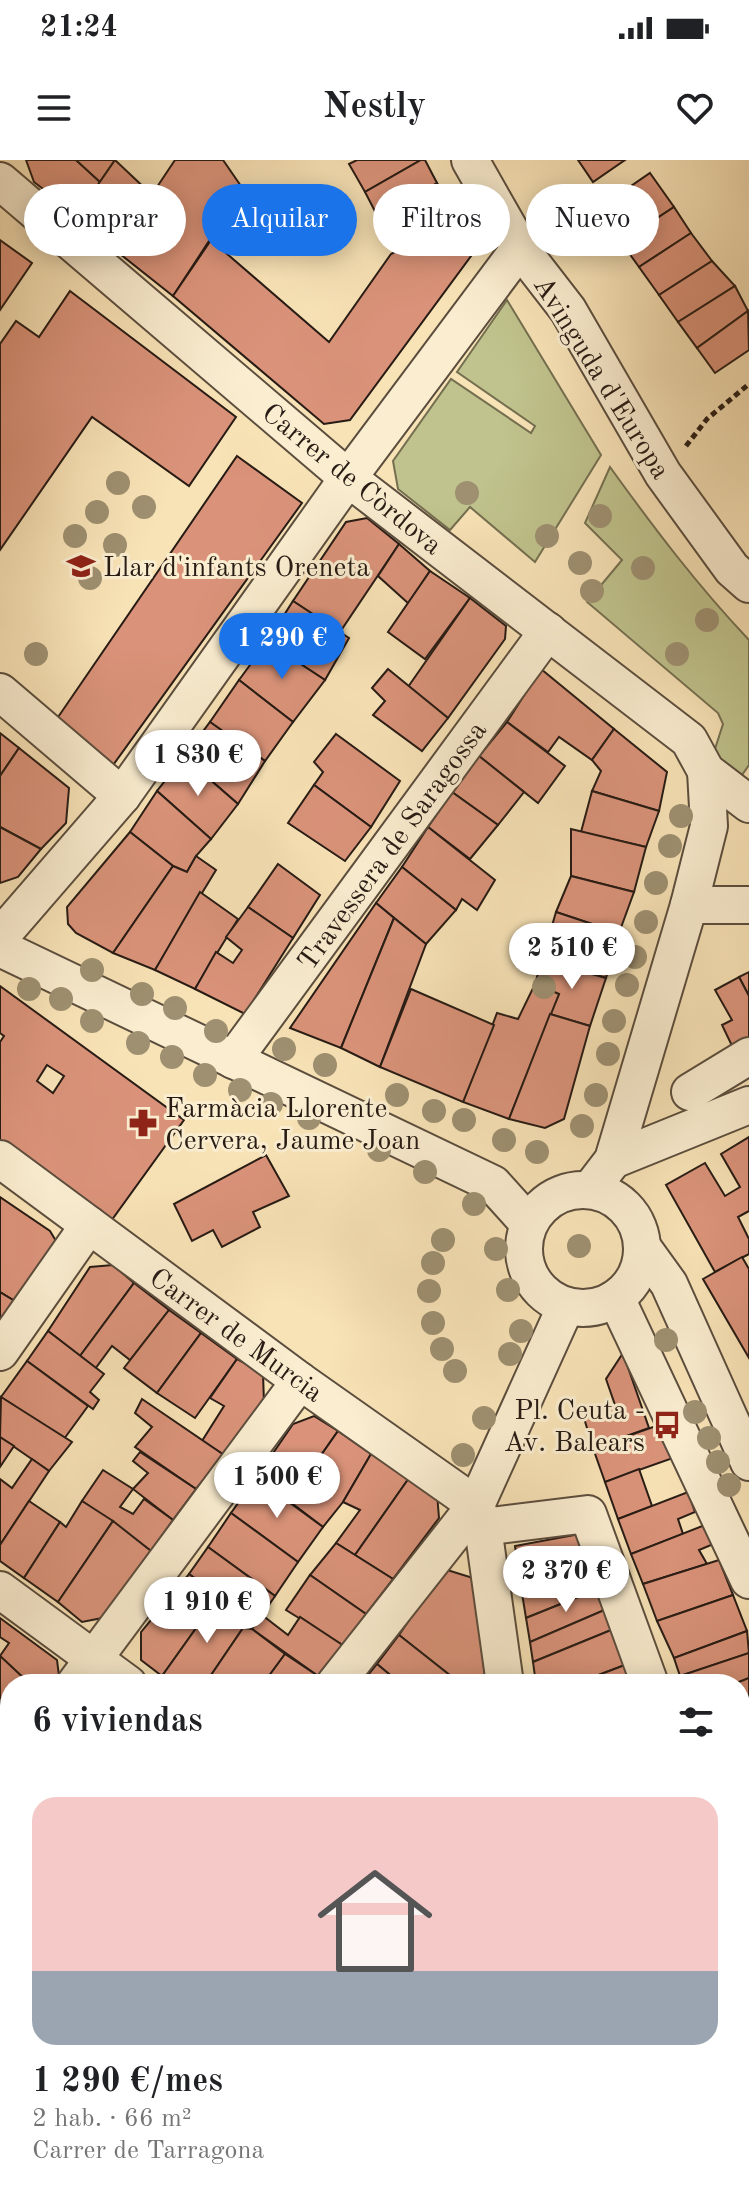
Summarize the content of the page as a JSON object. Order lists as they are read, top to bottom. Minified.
{"streets":{"street":["Avinguda d'Europa","Carrer de Còrdova","Travessera de Saragossa","Carrer de Murcia"]},"crossings":[["Carrer de Còrdova","Travessera de Saragossa"]],"places":{"school or university":["Llar d'infants Oreneta"],"pharmacy":["Farmàcia Llorente Cervera, Jaume Joan"],"bus stop":["Pl. Ceuta - Av. Balears"]},"page":{"status":"21:24","header":"Nestly","chip":["Comprar","Alquilar","Filtros","Nuevo"],"price":["1 290 €","1 830 €","2 510 €","1 500 €","2 370 €","1 910 €"],"heading":"6 viviendas","list":[{"name":"1 290 €/mes","note":"2 hab. · 66 m² · Carrer de Tarragona"}]}}
